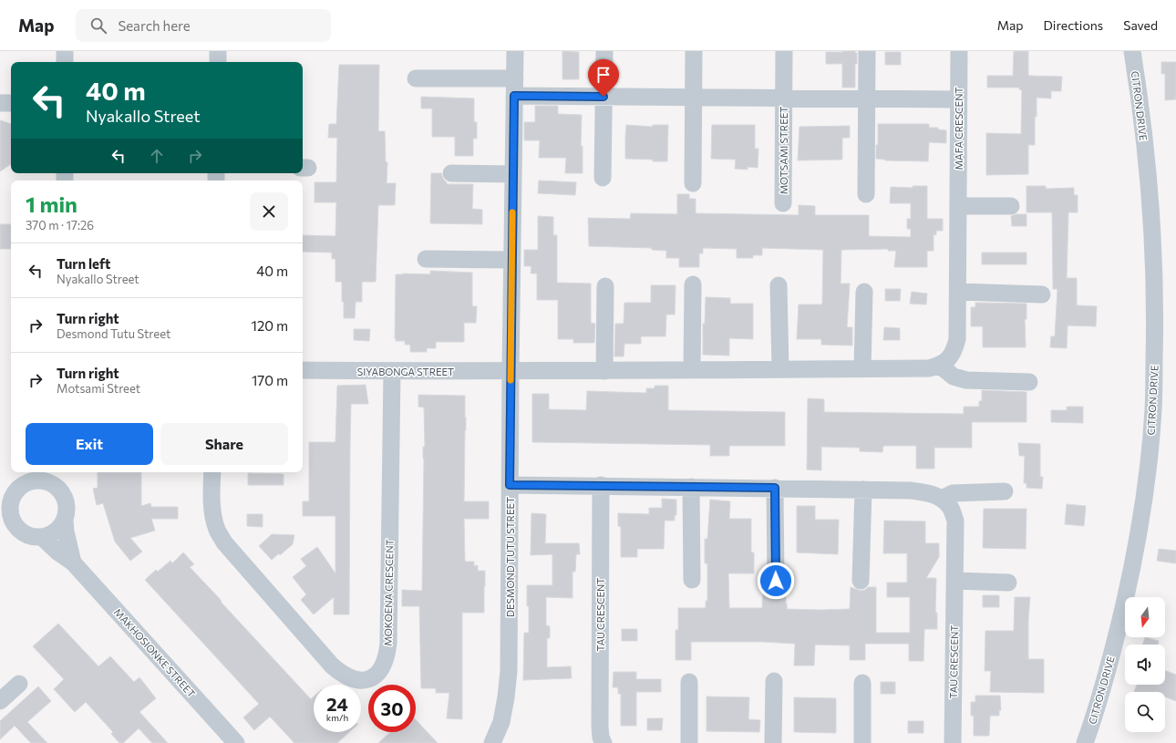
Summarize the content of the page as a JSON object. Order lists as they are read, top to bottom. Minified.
{"streets":{"street":["CITRON DRIVE","MAFA CRESCENT","MOTSAMI STREET","SIYABONGA STREET","DESMOND TUTU STREET","MOKOENA CRESCENT","TAU CRESCENT","MAKHOSIONKE STREET"]},"crossings":[["MAFA CRESCENT","MOTSAMI STREET"],["MOTSAMI STREET","DESMOND TUTU STREET"],["SIYABONGA STREET","DESMOND TUTU STREET"],["SIYABONGA STREET","MOKOENA CRESCENT"]],"north":"bottom","page":{"header":"Map","search":"Search here","nav":["Map","Directions","Saved"],"turn":["40 m","Nyakallo Street"],"heading":["1 min","370 m · 17:26"],"list":[{"name":"Turn left","note":"Nyakallo Street","value":"40 m"},{"name":"Turn right","note":"Desmond Tutu Street","value":"120 m"},{"name":"Turn right","note":"Motsami Street","value":"170 m"}],"buttons":["Exit","Share"],"speed":"24 km/h","limit":"30"}}
